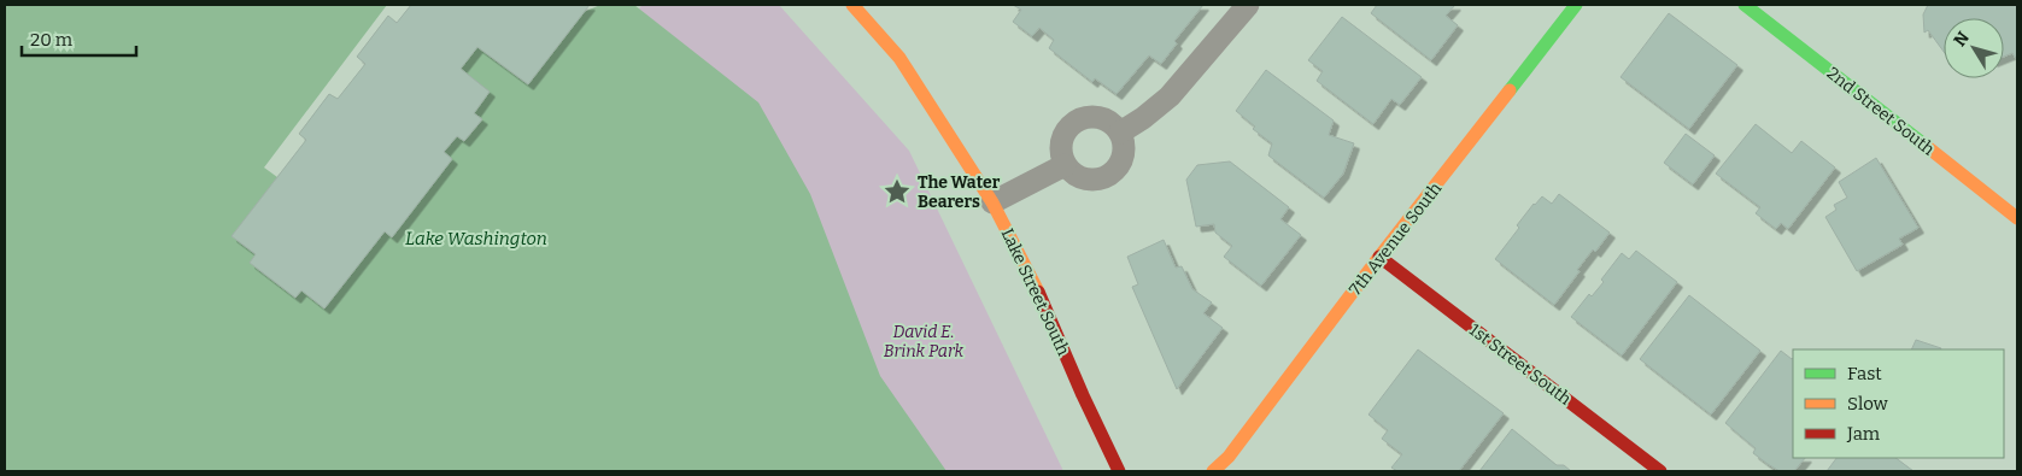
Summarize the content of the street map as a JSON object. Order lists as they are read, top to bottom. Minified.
{"streets":{"street":["2nd Street South","7th Avenue South","Lake Street South","1st Street South"]},"crossings":[["7th Avenue South","1st Street South"]],"water":["Lake Washington"],"parks":["David E. Brink Park"],"places":{"place":["The Water Bearers"]},"legend":["Fast","Slow","Jam"],"scale_bar":"20 m","north":"top left"}
